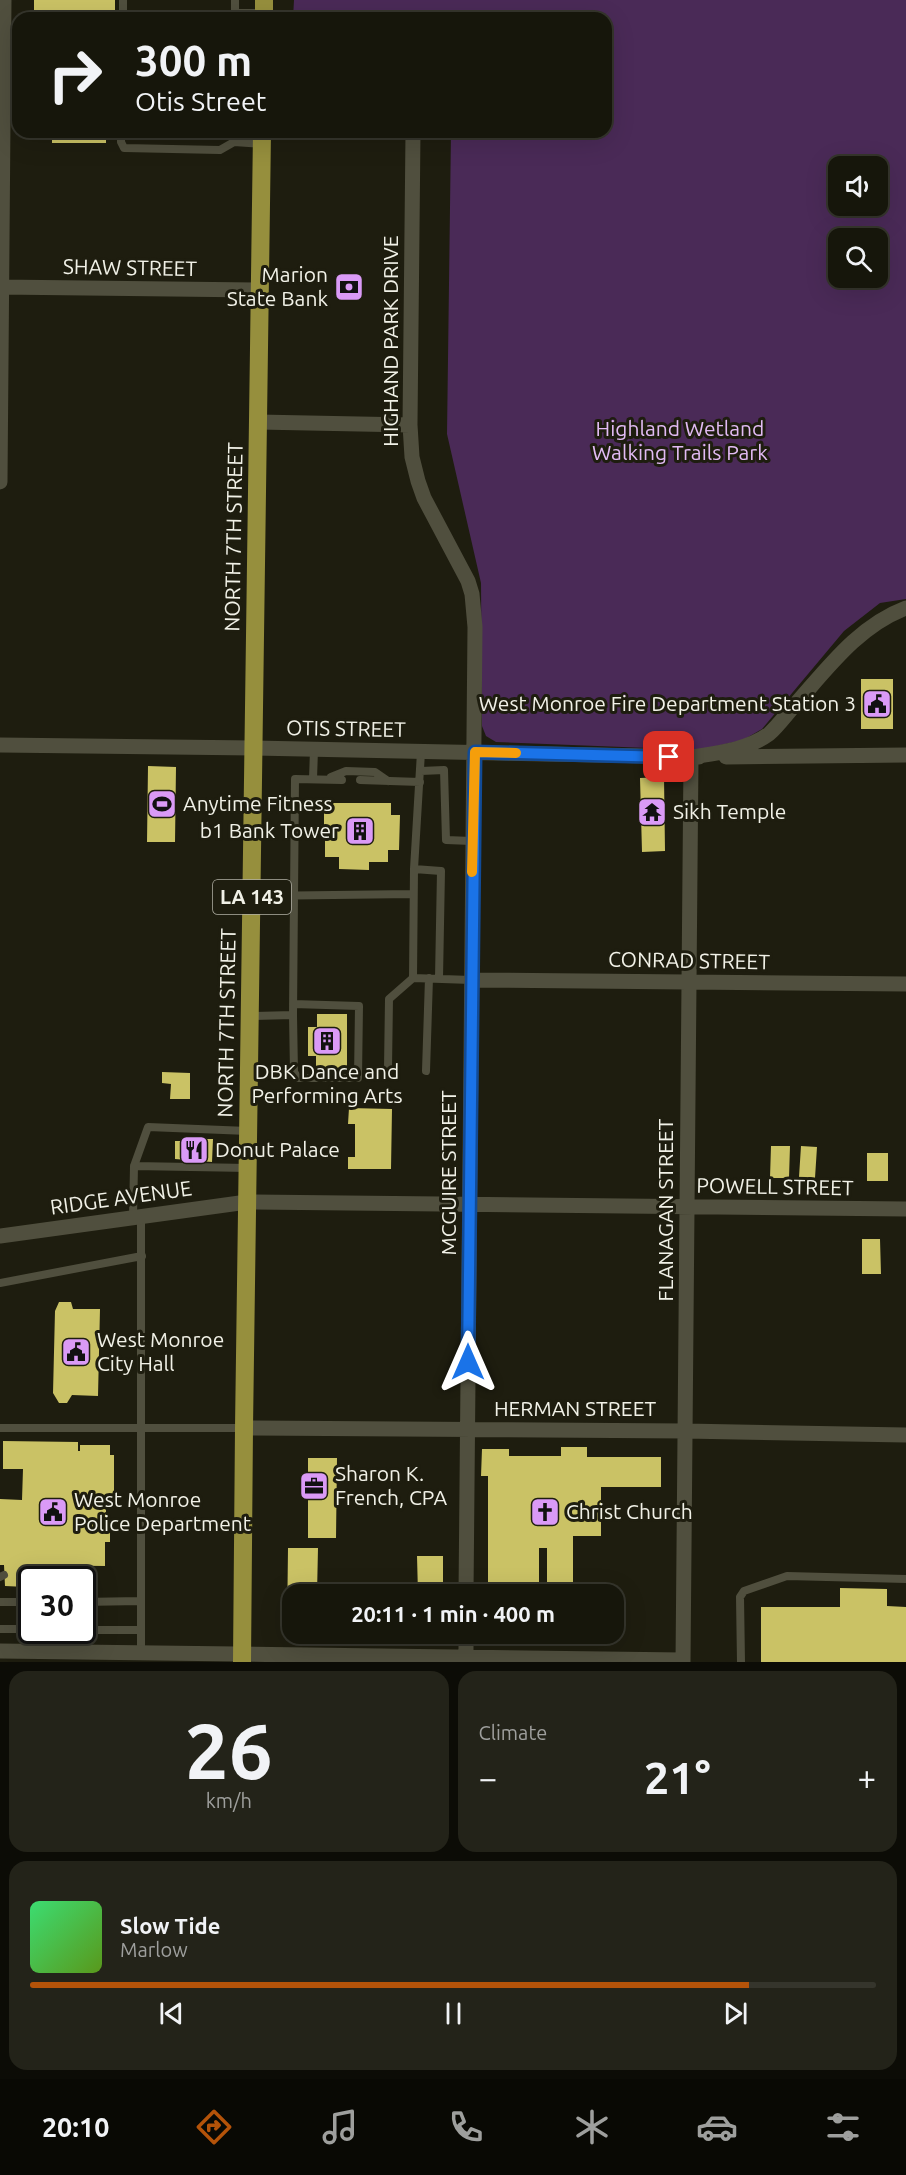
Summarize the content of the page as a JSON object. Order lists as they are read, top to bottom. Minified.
{"streets":{"main road":["NORTH 7TH STREET","LA 143"],"street":["SHAW STREET","HIGHAND PARK DRIVE","OTIS STREET","CONRAD STREET","MCGUIRE STREET","POWELL STREET","RIDGE AVENUE","FLANAGAN STREET","HERMAN STREET"]},"crossings":[["SHAW STREET","NORTH 7TH STREET"],["HIGHAND PARK DRIVE","OTIS STREET"],["HIGHAND PARK DRIVE","MCGUIRE STREET"],["NORTH 7TH STREET","OTIS STREET"],["NORTH 7TH STREET","POWELL STREET"],["NORTH 7TH STREET","RIDGE AVENUE"],["NORTH 7TH STREET","HERMAN STREET"],["OTIS STREET","MCGUIRE STREET"],["OTIS STREET","FLANAGAN STREET"],["CONRAD STREET","MCGUIRE STREET"],["CONRAD STREET","FLANAGAN STREET"],["MCGUIRE STREET","POWELL STREET"],["MCGUIRE STREET","HERMAN STREET"],["POWELL STREET","RIDGE AVENUE"],["POWELL STREET","FLANAGAN STREET"],["FLANAGAN STREET","HERMAN STREET"]],"parks":["Highland Wetland Walking Trails Park"],"places":{"bank":["Marion State Bank"],"public building":["West Monroe Fire Department Station 3","West Monroe City Hall","West Monroe Police Department"],"sports":["Anytime Fitness"],"temple":["Sikh Temple"],"building":["b1 Bank Tower","DBK Dance and Performing Arts"],"restaurant":["Donut Palace"],"office":["Sharon K. French, CPA"],"church":["Christ Church"]},"page":{"turn":["300 m","Otis Street"],"limit":"30","trip":"20:11 · 1 min · 400 m","tile":[["26","km/h"],"Climate"],"heat":["−","21°","+"],"song":["Slow Tide","Marlow"],"tabs":"20:10"}}
